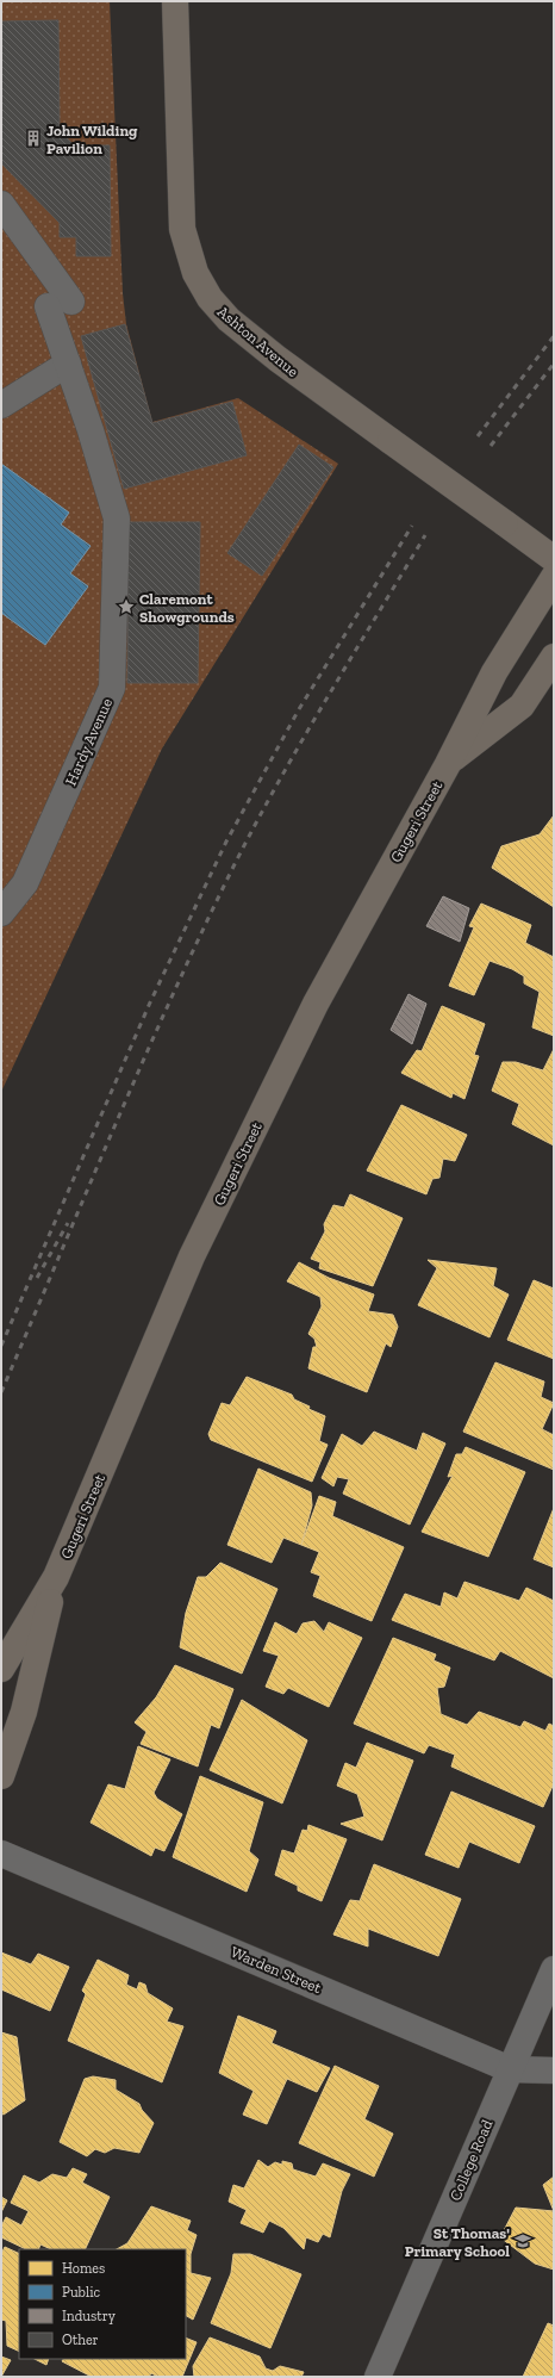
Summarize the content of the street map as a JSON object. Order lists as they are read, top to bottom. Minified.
{"streets":{"main road":["Ashton Avenue","Gugeri Street"],"street":["Hardy Avenue","Warden Street","College Road"]},"crossings":[["Warden Street","College Road"]],"places":{"building":["John Wilding Pavilion"],"place":["Claremont Showgrounds"],"school or university":["St Thomas' Primary School"]},"legend":["Homes","Public","Industry","Other"]}
